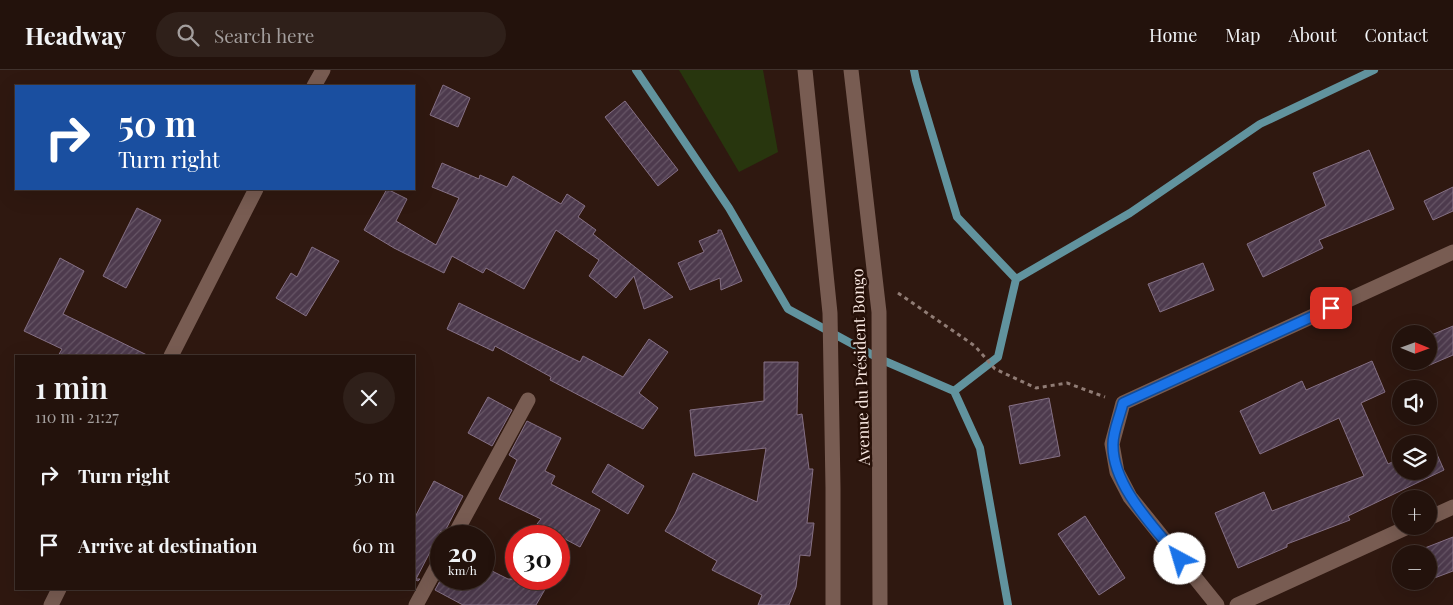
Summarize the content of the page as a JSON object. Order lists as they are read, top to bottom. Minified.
{"streets":{"street":["Avenue du Président Bongo"]},"north":"right","page":{"header":"Headway","search":"Search here","nav":["Home","Map","About","Contact"],"turn":["50 m","Turn right"],"map_buttons":["+","−"],"heading":["1 min","110 m · 21:27"],"list":[{"name":"Turn right","value":"50 m"},{"name":"Arrive at destination","value":"60 m"}],"speed":"20 km/h","limit":"30"}}
